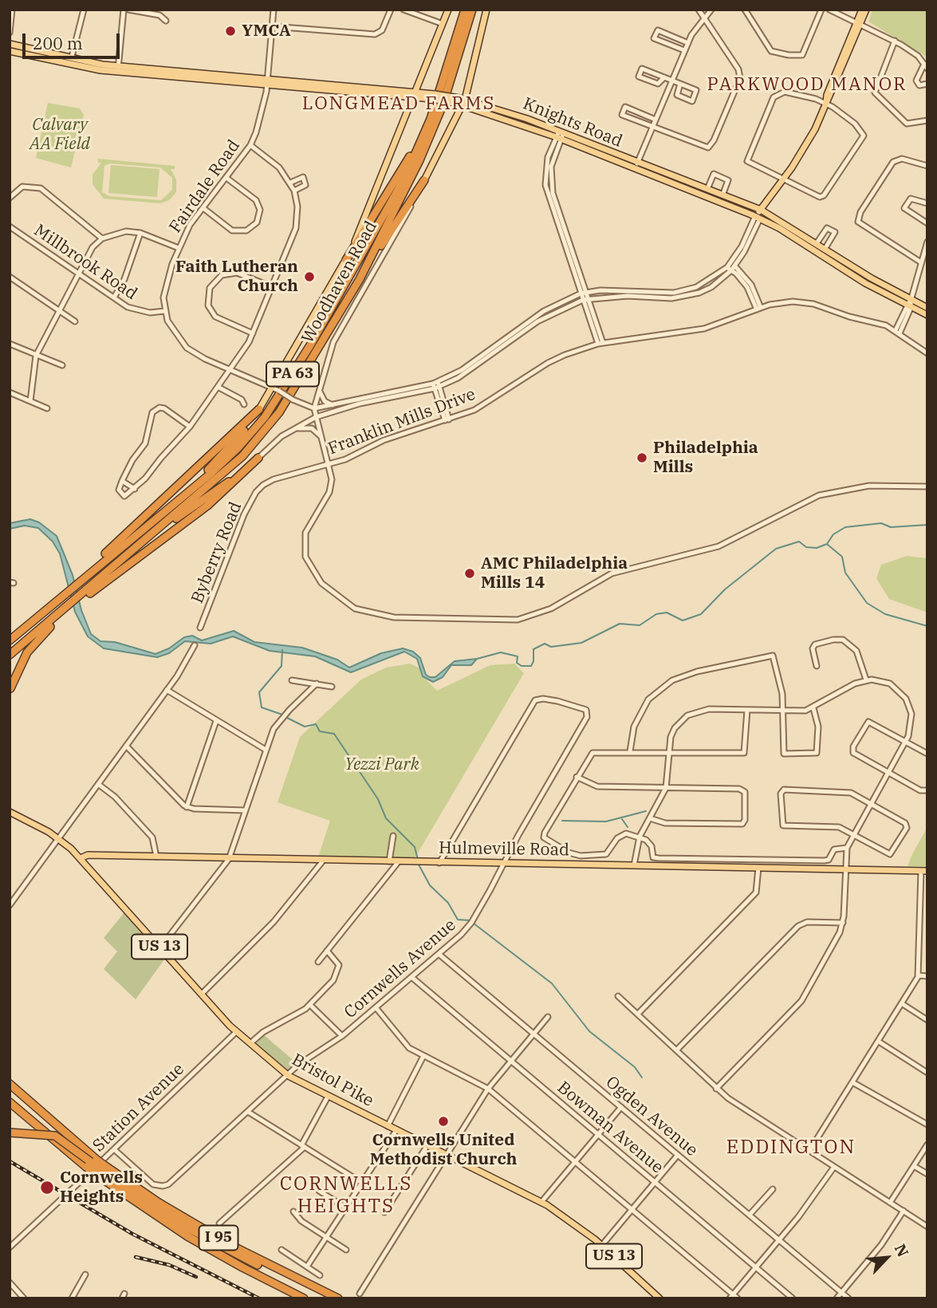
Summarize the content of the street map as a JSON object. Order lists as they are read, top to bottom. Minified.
{"streets":{"highway":["Woodhaven Road","PA 63","I 95"],"main road":["Knights Road","Hulmeville Road","US 13","Bristol Pike"],"street":["Fairdale Road","Millbrook Road","Franklin Mills Drive","Byberry Road","Cornwells Avenue","Station Avenue","Ogden Avenue","Bowman Avenue"]},"crossings":[["Knights Road","Fairdale Road"],["Knights Road","Woodhaven Road"],["Fairdale Road","Millbrook Road"],["Franklin Mills Drive","Byberry Road"],["Hulmeville Road","Cornwells Avenue"],["Hulmeville Road","Bristol Pike"],["Cornwells Avenue","Bristol Pike"],["Cornwells Avenue","Station Avenue"],["Cornwells Avenue","Ogden Avenue"],["Cornwells Avenue","Bowman Avenue"],["Bristol Pike","Station Avenue"]],"districts":["PARKWOOD MANOR","LONGMEAD FARMS","EDDINGTON","CORNWELLS HEIGHTS"],"parks":["Calvary AA Field","Yezzi Park"],"places":["YMCA","Faith Lutheran Church","Philadelphia Mills","AMC Philadelphia Mills 14","Cornwells United Methodist Church","Cornwells Heights"],"scale_bar":"200 m","north":"top right"}
